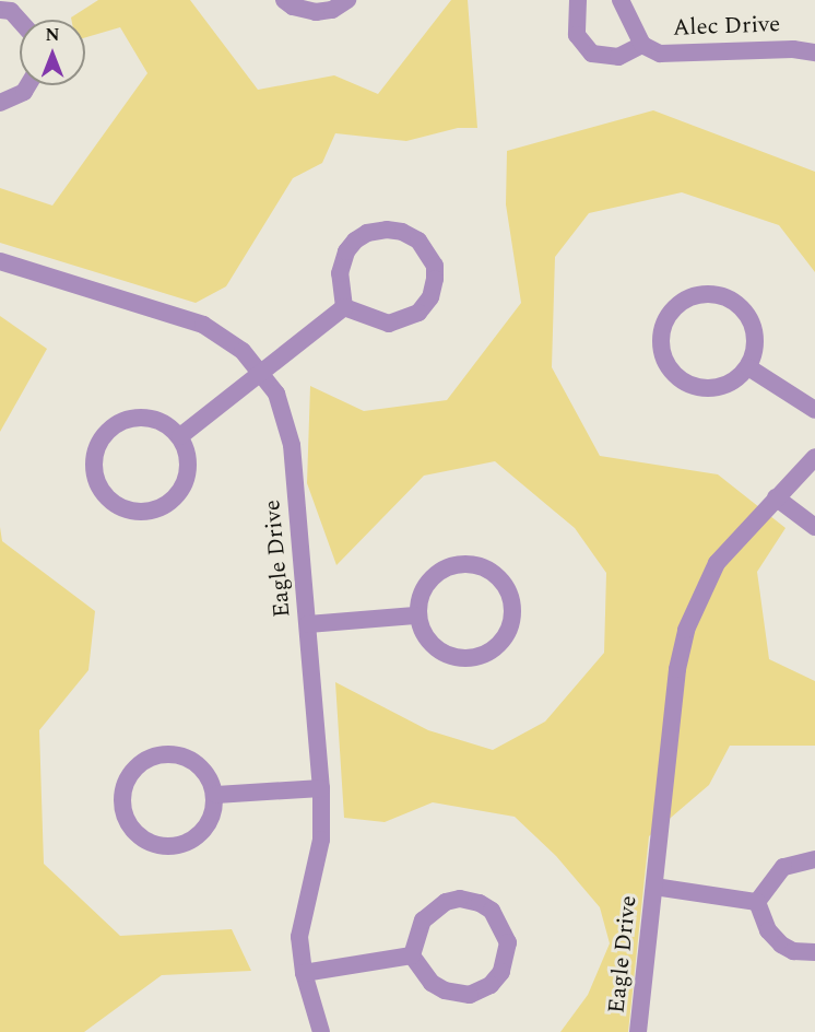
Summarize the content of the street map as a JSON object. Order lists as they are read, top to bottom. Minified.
{"streets":{"street":["Alec Drive","Eagle Drive"]},"north":"top"}
